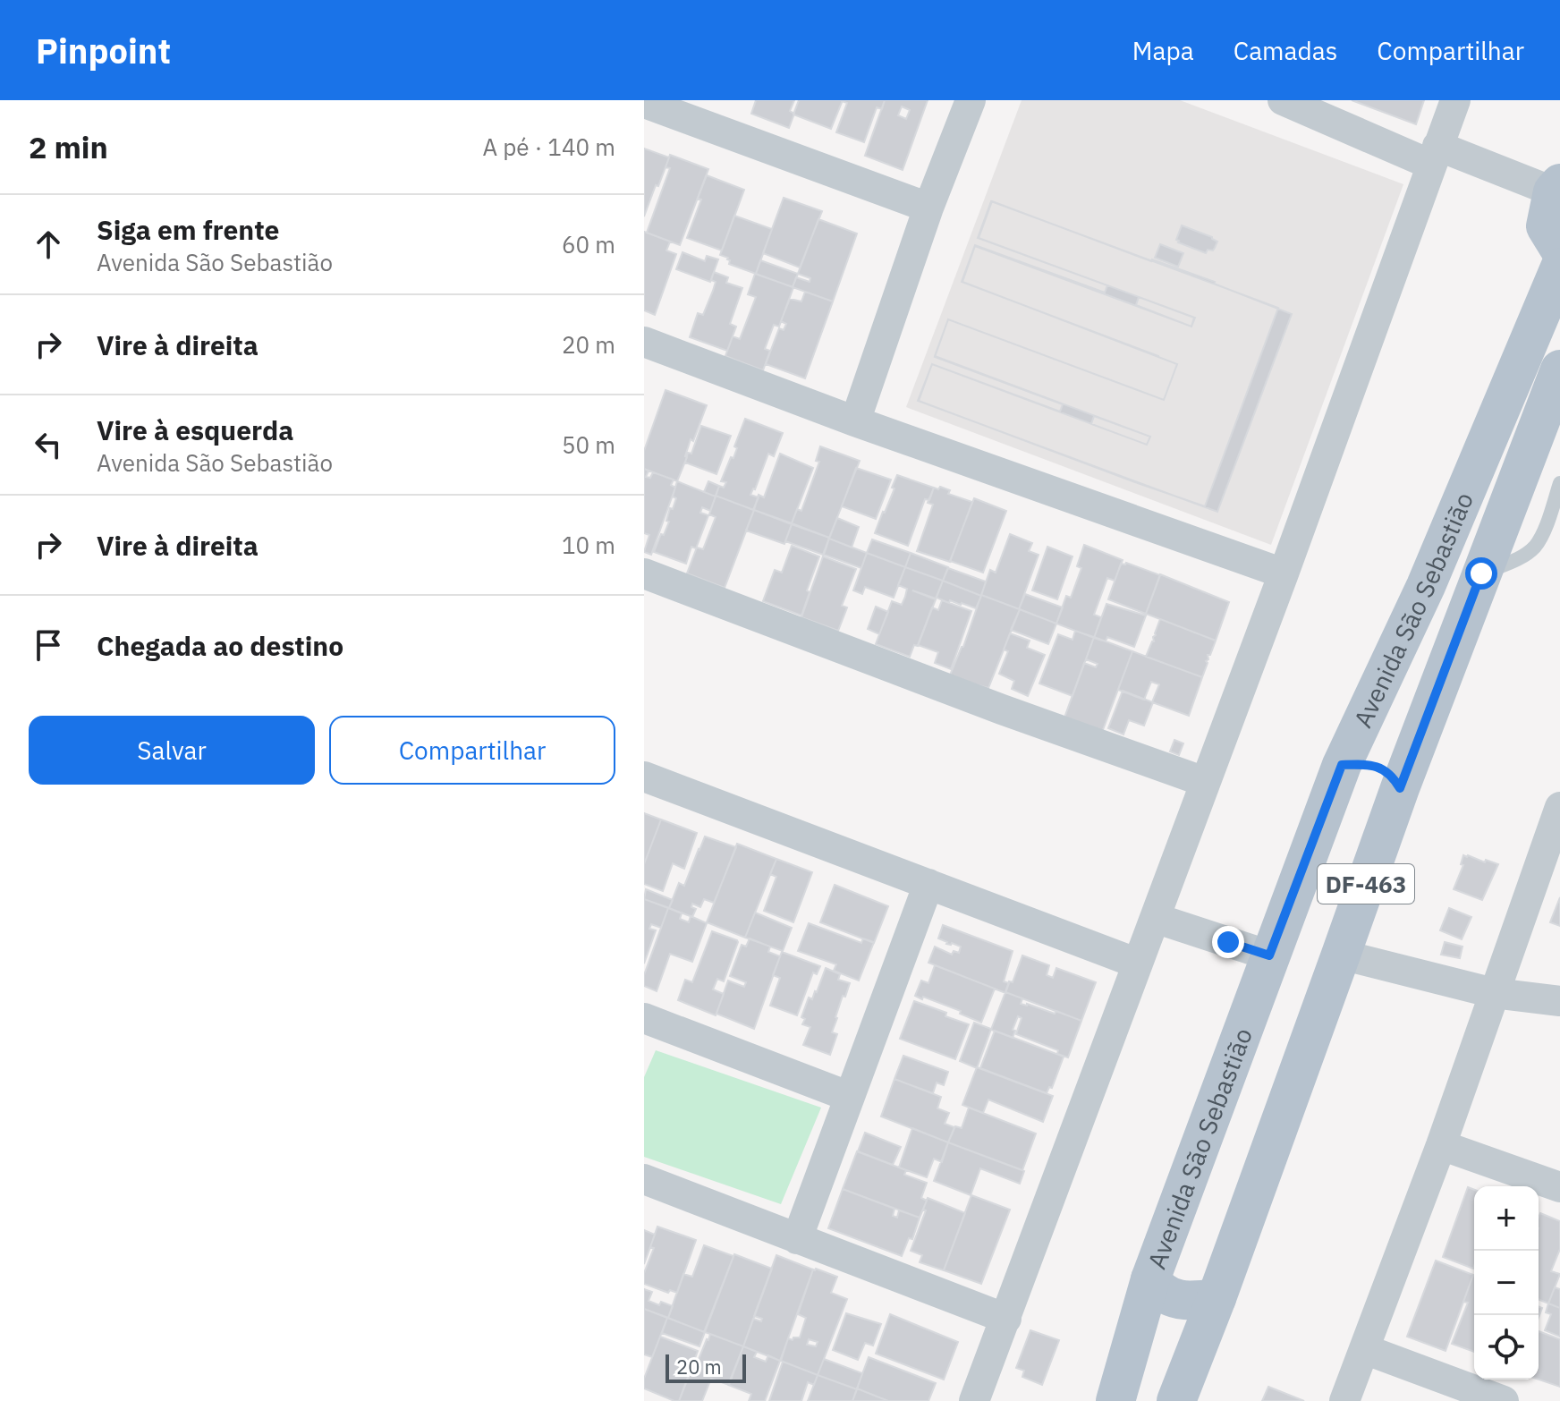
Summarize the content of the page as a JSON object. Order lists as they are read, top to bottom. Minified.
{"streets":{"main road":["Avenida São Sebastião","DF-463"]},"scale_bar":"20 m","page":{"header":"Pinpoint","nav":["Mapa","Camadas","Compartilhar"],"heading":["2 min","A pé · 140 m"],"list":[["Siga em frente","Avenida São Sebastião","60 m"],["Vire à direita","20 m"],["Vire à esquerda","Avenida São Sebastião","50 m"],["Vire à direita","10 m"],"Chegada ao destino"],"buttons":["Salvar","Compartilhar"],"map_buttons":["+","−"],"scale":"20 m"}}
